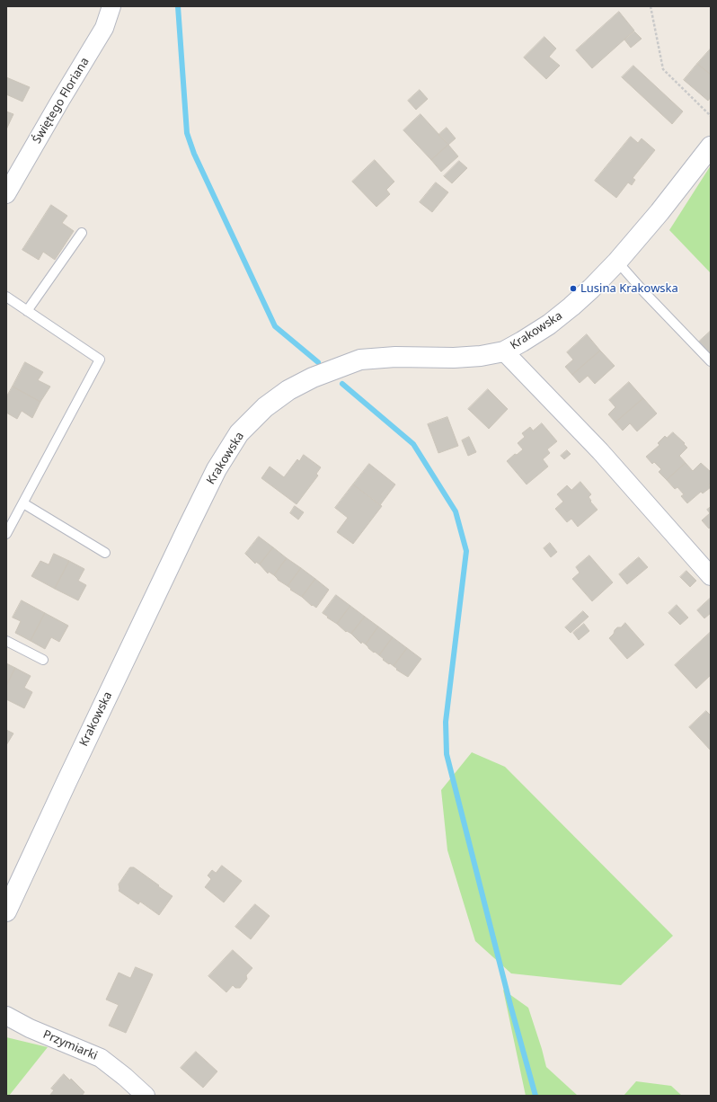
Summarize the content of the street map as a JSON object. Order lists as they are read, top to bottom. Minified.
{"streets":{"street":["Świętego Floriana","Krakowska","Przymiarki"]},"places":["Lusina Krakowska"]}
